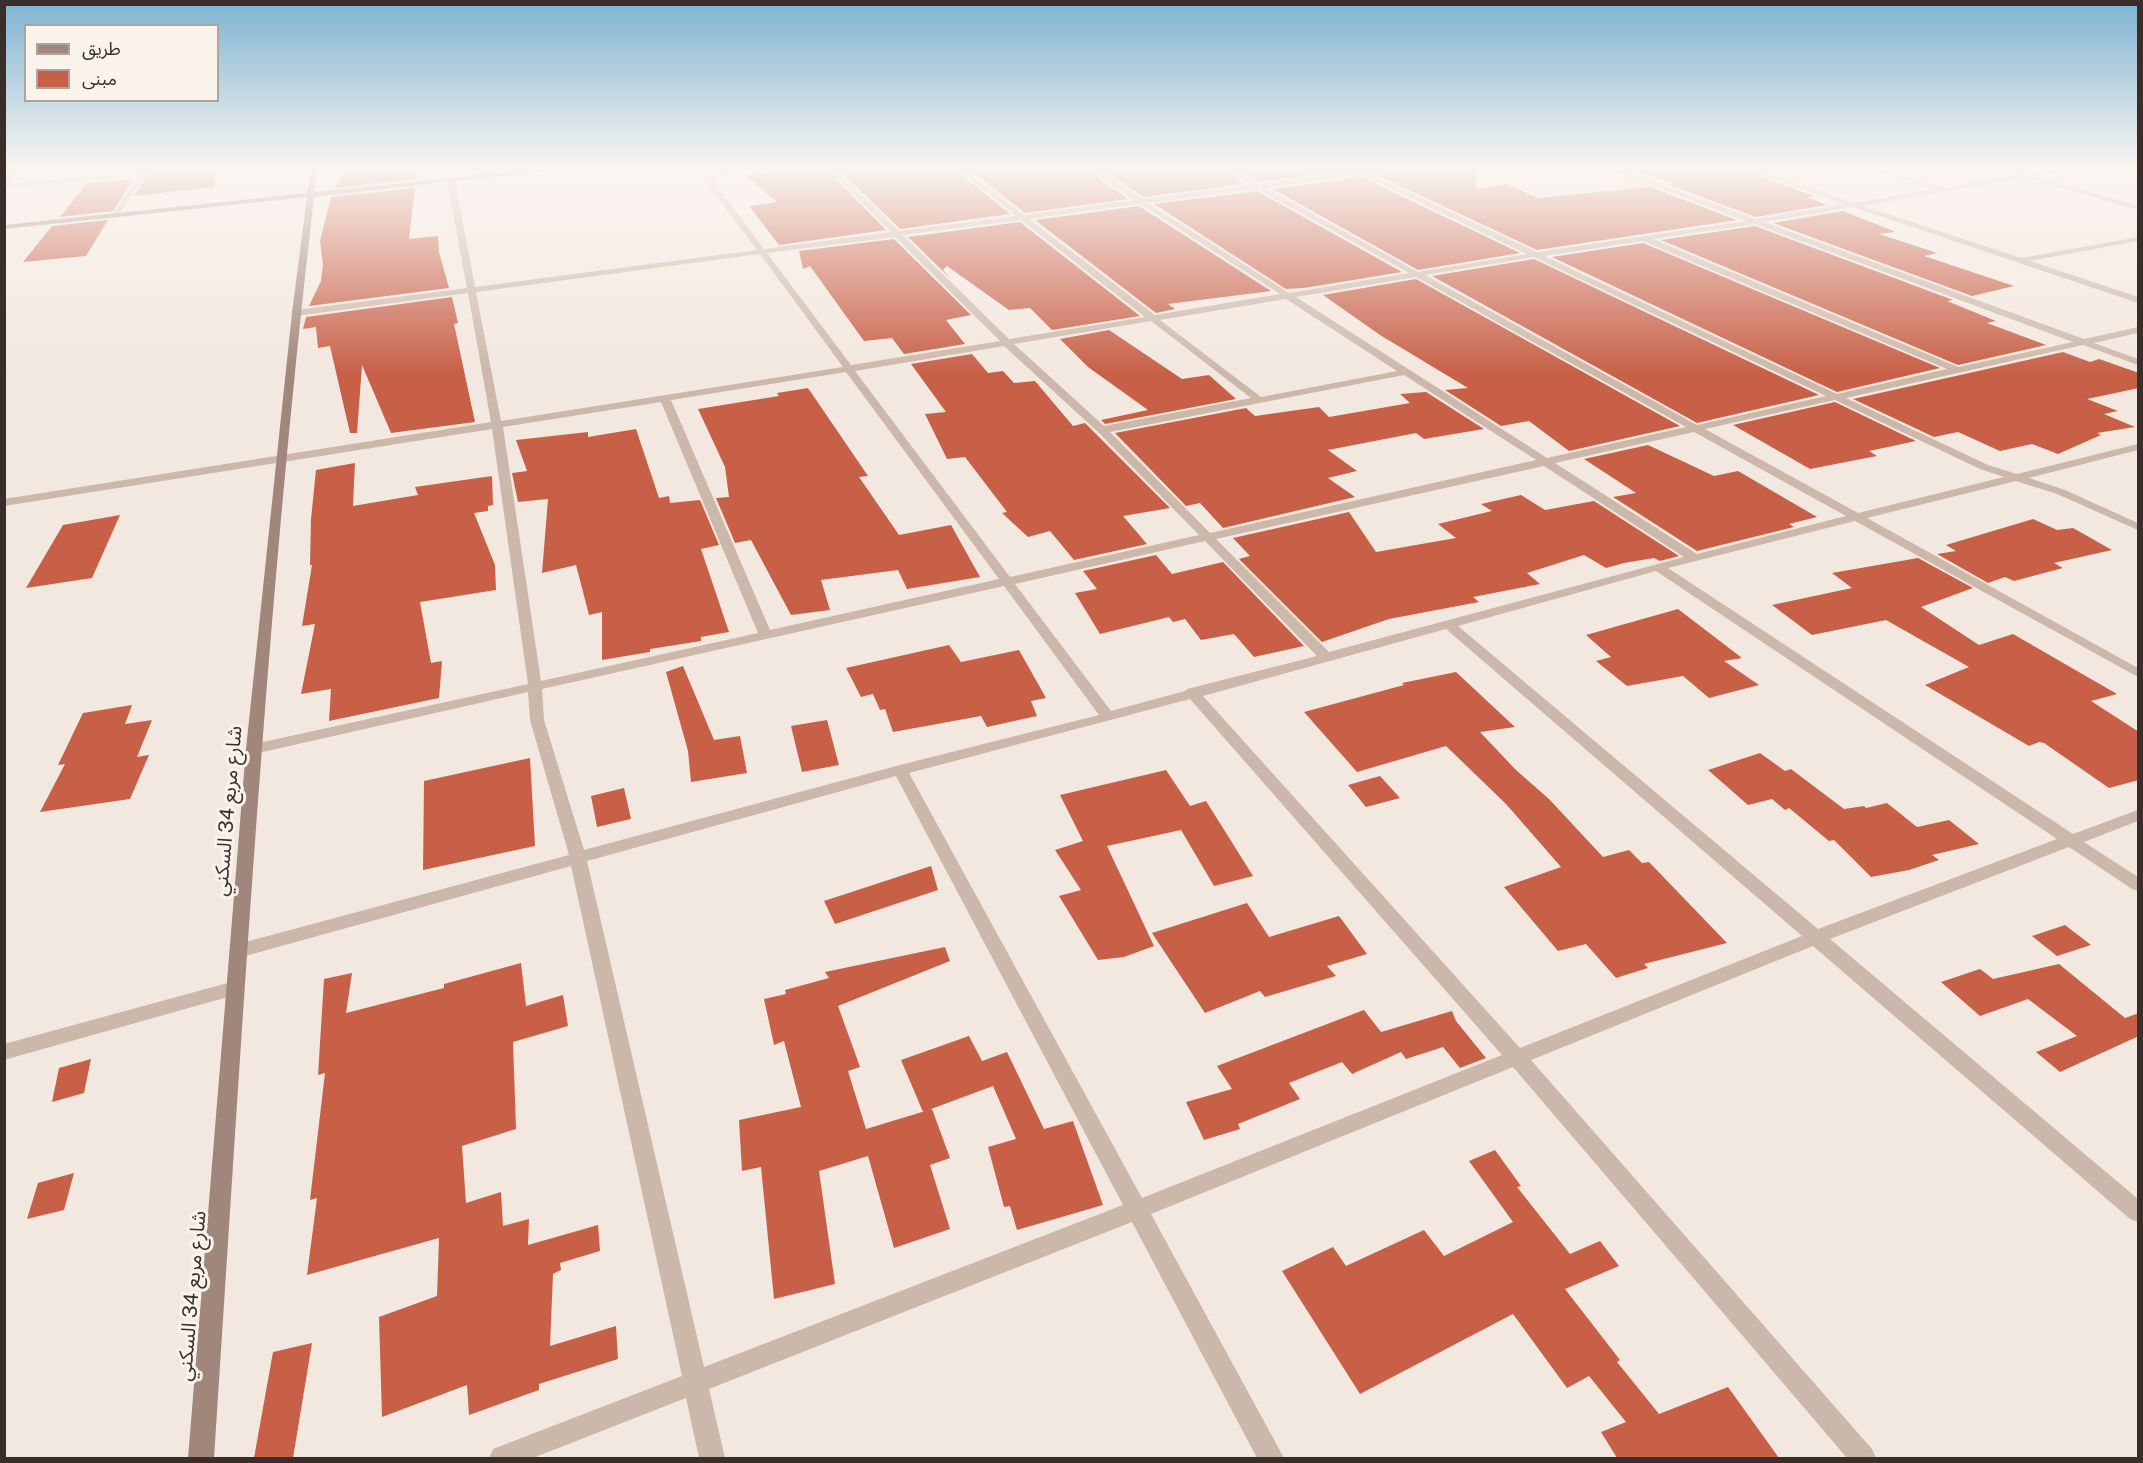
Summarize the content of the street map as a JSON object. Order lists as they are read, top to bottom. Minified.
{"streets":{"street":["شارع مربع 34 السكني"]},"legend":["طريق","مبنى"]}
